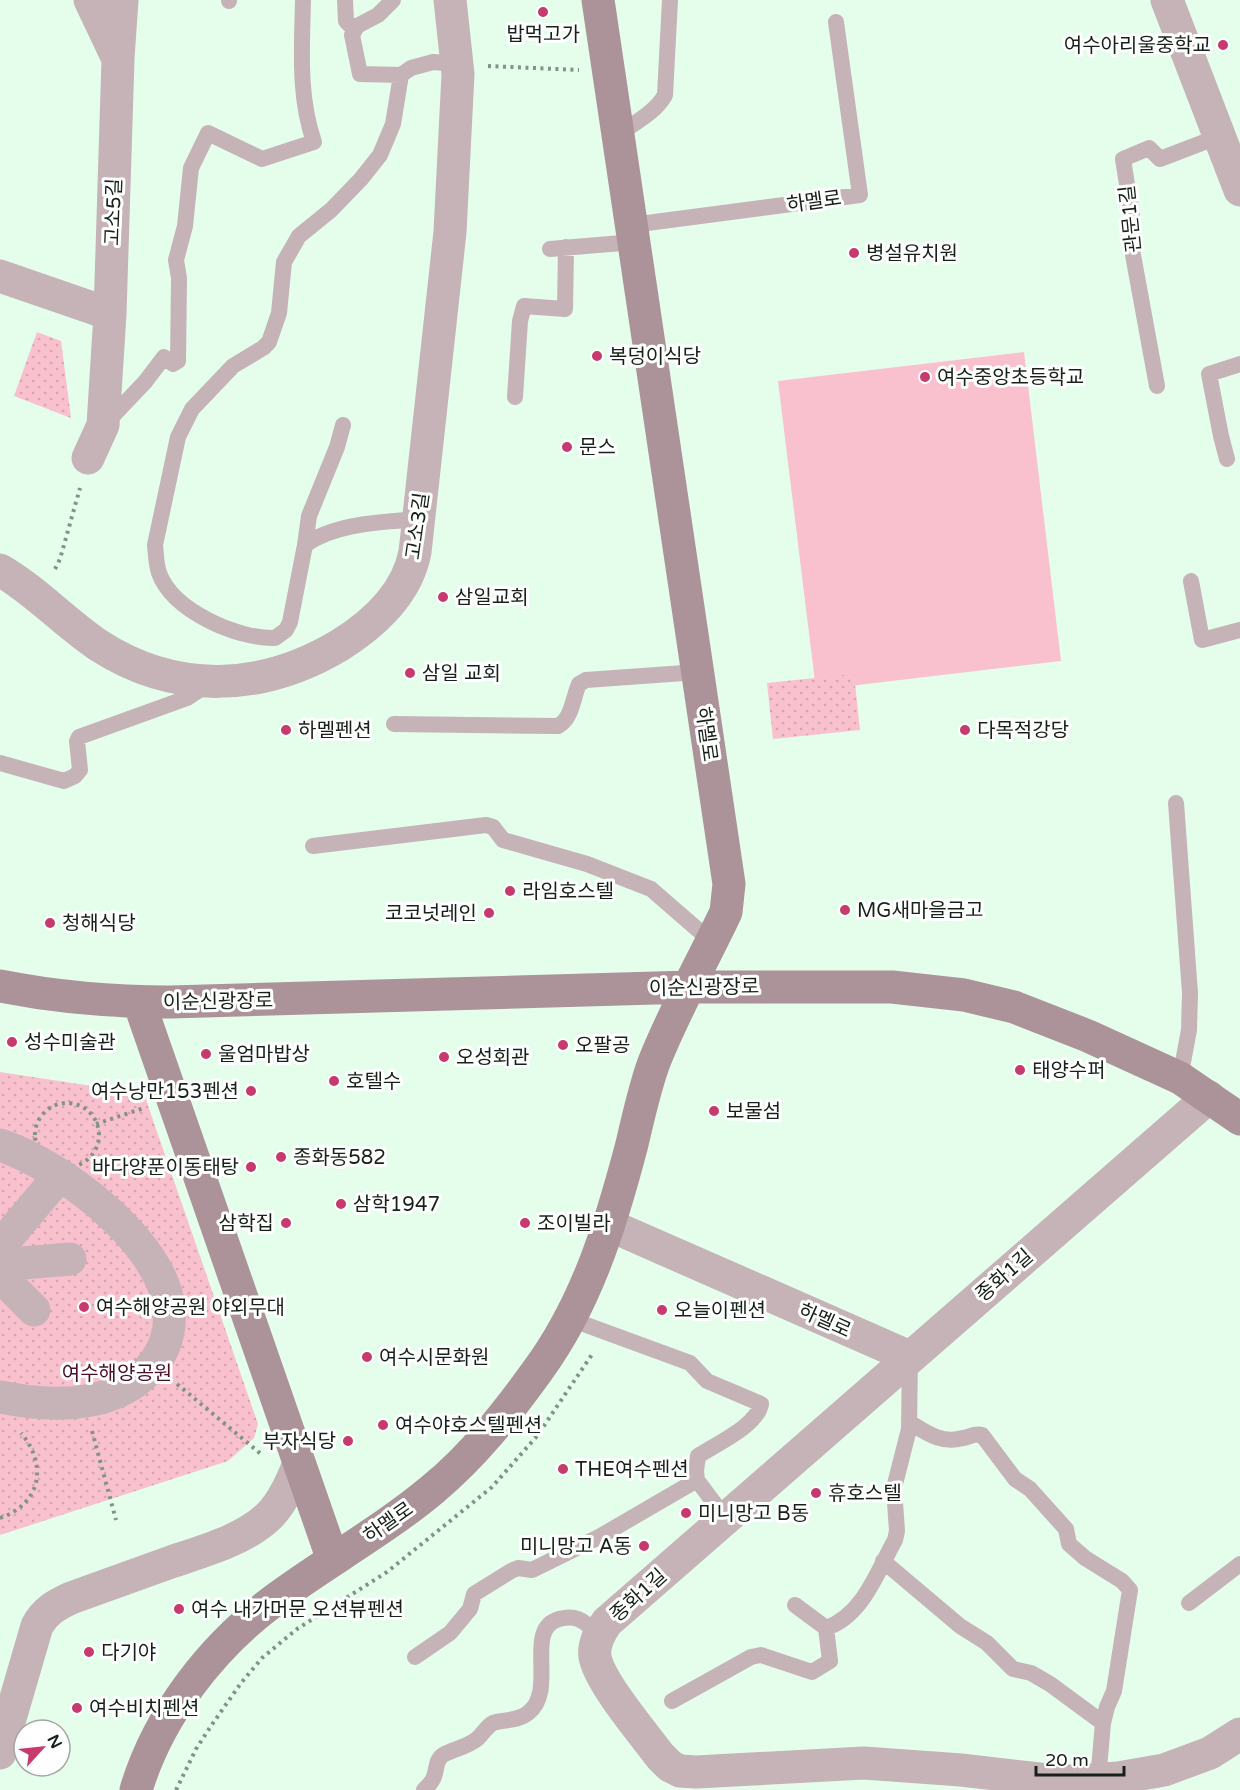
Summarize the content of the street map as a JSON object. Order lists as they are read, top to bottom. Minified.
{"streets":{"street":["하멜로","고소5길","고소3길","이순신광장로","종화1길"],"lane":["관문1길"]},"crossings":[["하멜로","이순신광장로"],["하멜로","종화1길"],["이순신광장로","종화1길"]],"parks":["여수해양공원"],"places":["밥먹고가","여수아리울중학교","병설유치원","복덩이식당","여수중앙초등학교","문스","삼일교회","삼일 교회","하멜펜션","다목적강당","라임호스텔","MG새마을금고","코코넛레인","청해식당","성수미술관","오팔공","울엄마밥상","오성회관","태양수퍼","호텔수","여수낭만153펜션","보물섬","종화동582","바다양푼이동태탕","삼학1947","삼학집","조이빌라","여수해양공원 야외무대","오늘이펜션","여수시문화원","여수야호스텔펜션","부자식당","THE여수펜션","휴호스텔","미니망고 B동","미니망고 A동","여수 내가머문 오션뷰펜션","다기야","여수비치펜션"],"scale_bar":"20 m","north":"top right"}
